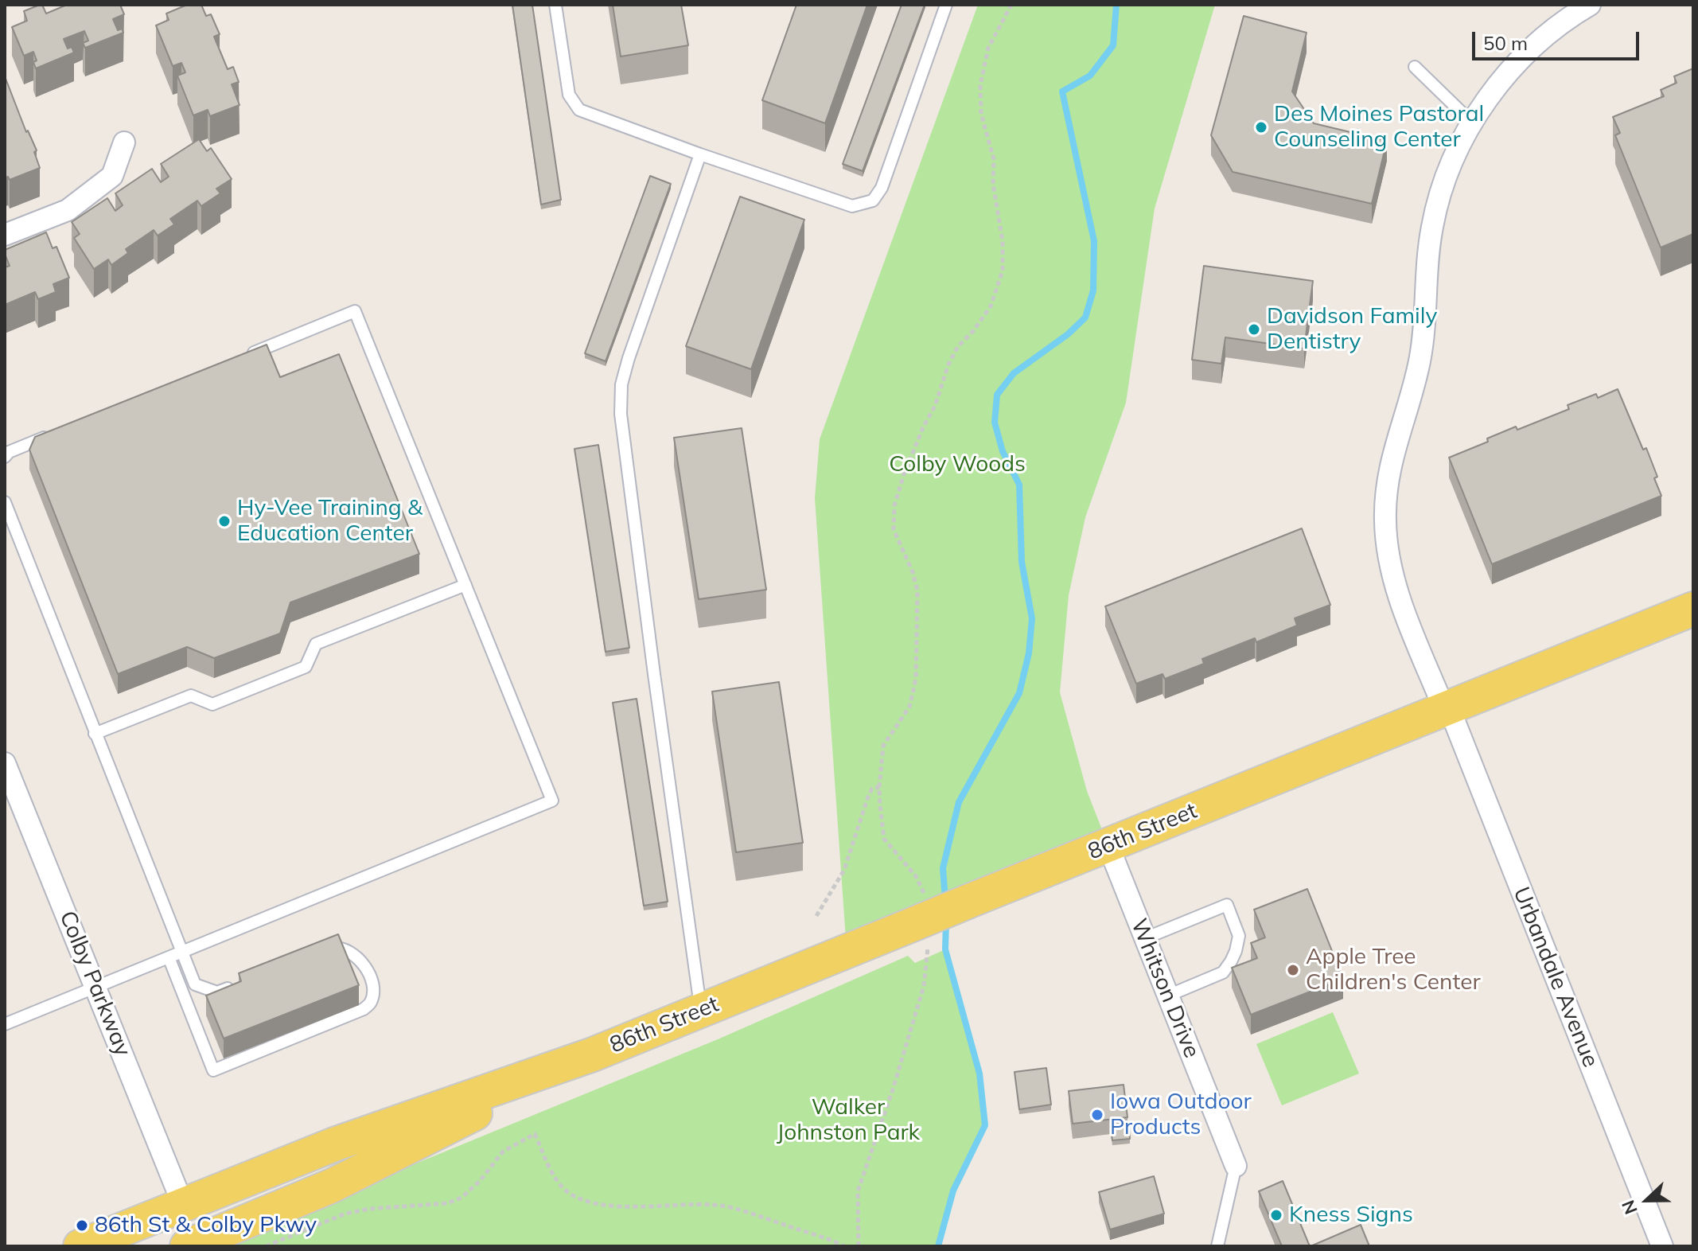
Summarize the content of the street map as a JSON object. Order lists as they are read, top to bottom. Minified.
{"streets":{"main road":["86th Street"],"street":["Urbandale Avenue","Colby Parkway","Whitson Drive"]},"crossings":[["86th Street","Urbandale Avenue"],["86th Street","Colby Parkway"],["86th Street","Whitson Drive"]],"parks":["Colby Woods","Walker Johnston Park"],"places":["Des Moines Pastoral Counseling Center","Davidson Family Dentistry","Hy-Vee Training & Education Center","Apple Tree Children's Center","Iowa Outdoor Products","Kness Signs","86th St & Colby Pkwy"],"scale_bar":"50 m","north":"left"}
